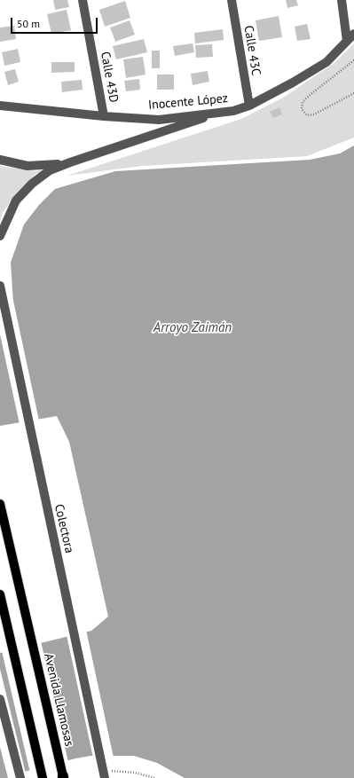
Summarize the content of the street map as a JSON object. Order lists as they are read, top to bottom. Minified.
{"streets":{"main road":["Avenida Llamosas"],"street":["Calle 43C","Calle 43D","Inocente López","Colectora"]},"crossings":[["Calle 43C","Inocente López"],["Calle 43D","Inocente López"]],"water":["Arroyo Zaimán"],"scale_bar":"50 m"}
